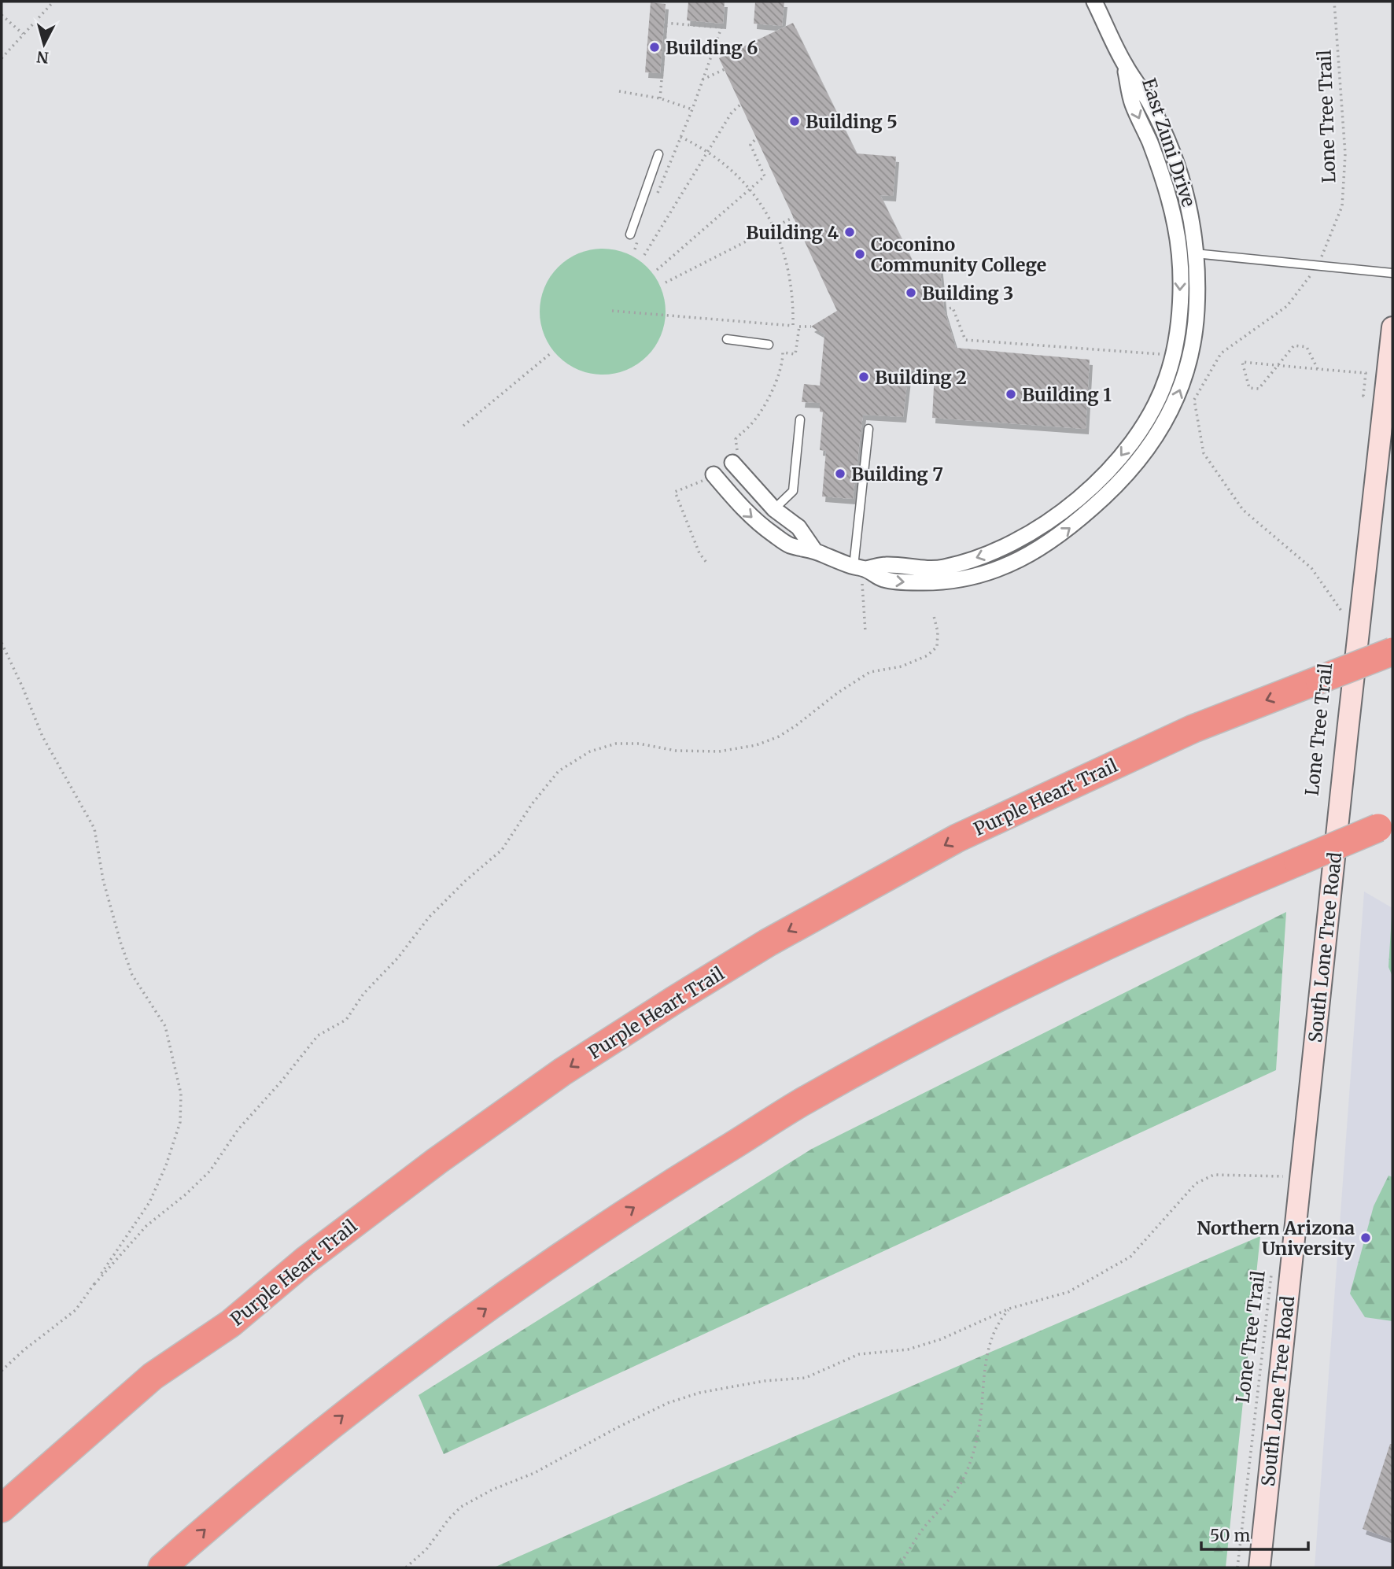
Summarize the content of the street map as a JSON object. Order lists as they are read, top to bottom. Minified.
{"streets":{"highway":["Purple Heart Trail"],"main road":["South Lone Tree Road"],"street":["East Zuni Drive"],"path":["Lone Tree Trail"]},"places":["Building 6","Building 5","Building 4","Coconino Community College","Building 3","Building 2","Building 1","Building 7","Northern Arizona University"],"scale_bar":"50 m","north":"bottom"}
